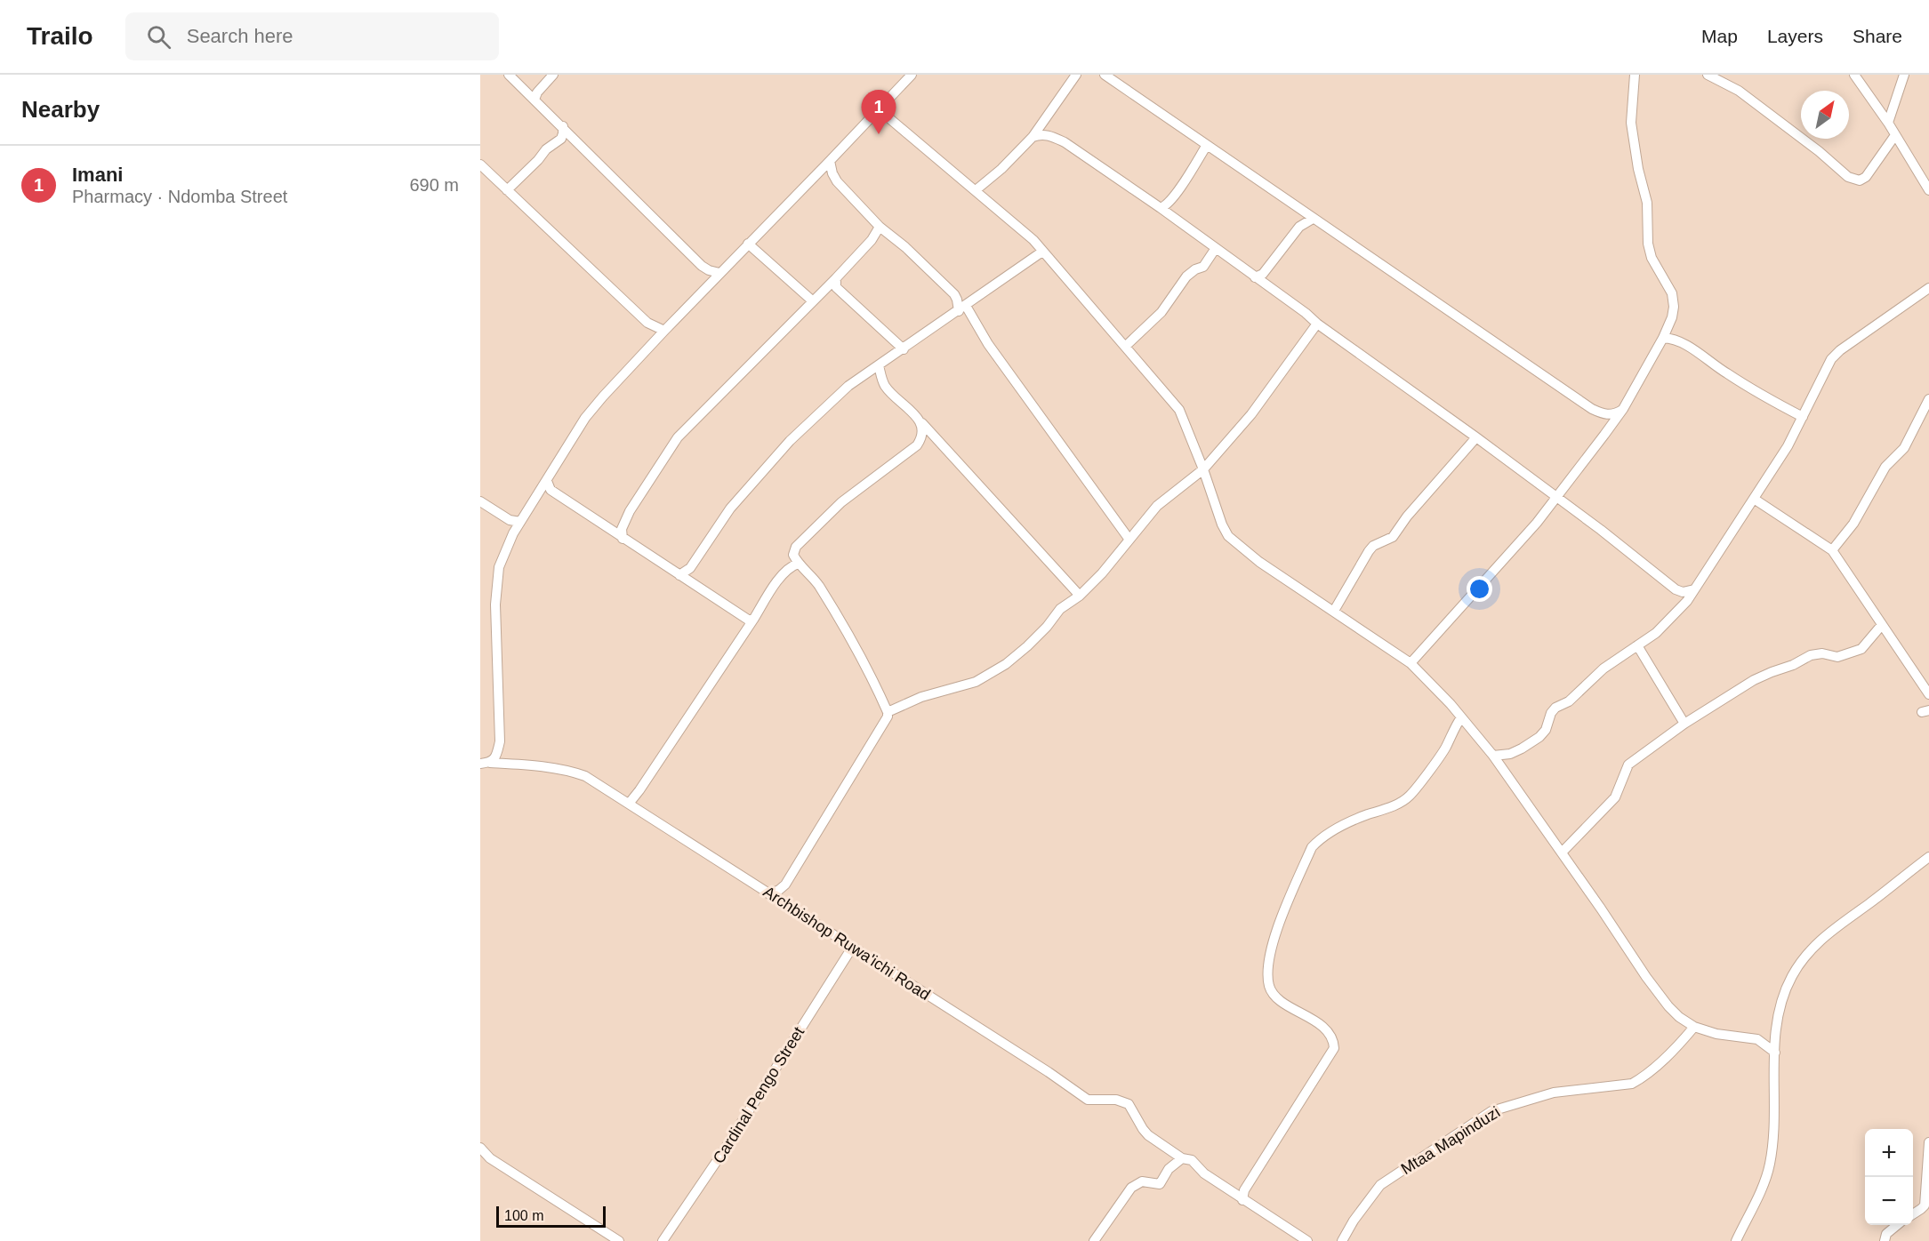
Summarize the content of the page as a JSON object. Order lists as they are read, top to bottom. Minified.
{"streets":{"street":["Archbishop Ruwa'ichi Road","Cardinal Pengo Street","Mtaa Mapinduzi"]},"crossings":[["Archbishop Ruwa'ichi Road","Cardinal Pengo Street"]],"scale_bar":"100 m","north":"top right","page":{"header":"Trailo","search":"Search here","nav":["Map","Layers","Share"],"heading":"Nearby","pins":"1","list":[{"mark":"1","name":"Imani","note":"Pharmacy · Ndomba Street","value":"690 m"}],"map_buttons":["+","−"],"scale":"100 m"}}
